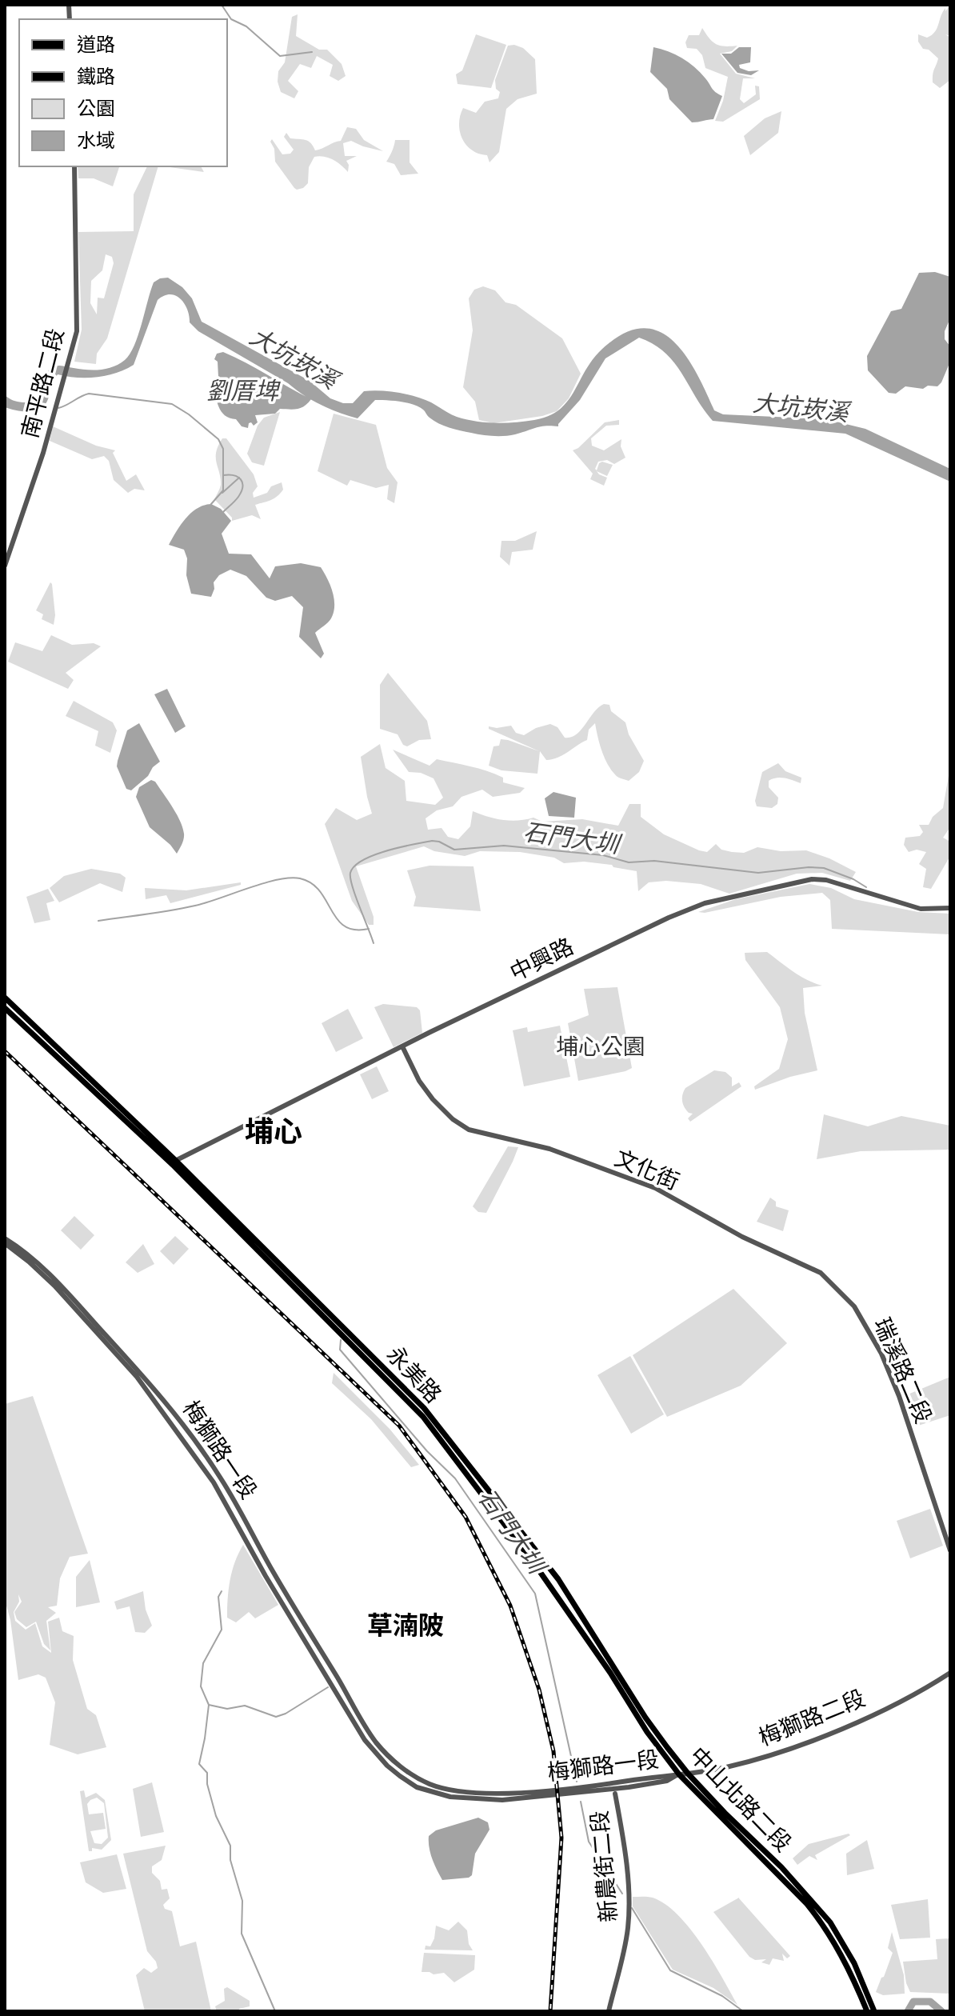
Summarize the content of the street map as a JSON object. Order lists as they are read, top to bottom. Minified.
{"streets":{"main road":["永美路","中山北路二段"],"street":["南平路二段","中興路","文化街","瑞溪路二段","梅獅路一段","梅獅路二段","新農街二段"]},"crossings":[["中興路","文化街"],["中興路","永美路"],["文化街","瑞溪路二段"],["永美路","中山北路二段"],["梅獅路一段","梅獅路二段"],["梅獅路一段","中山北路二段"],["梅獅路二段","中山北路二段"]],"districts":["埔心","草湳陂"],"water":["大坑崁溪","劉厝埤","石門大圳"],"parks":["埔心公園"],"legend":["道路","鐵路","公園","水域"]}
